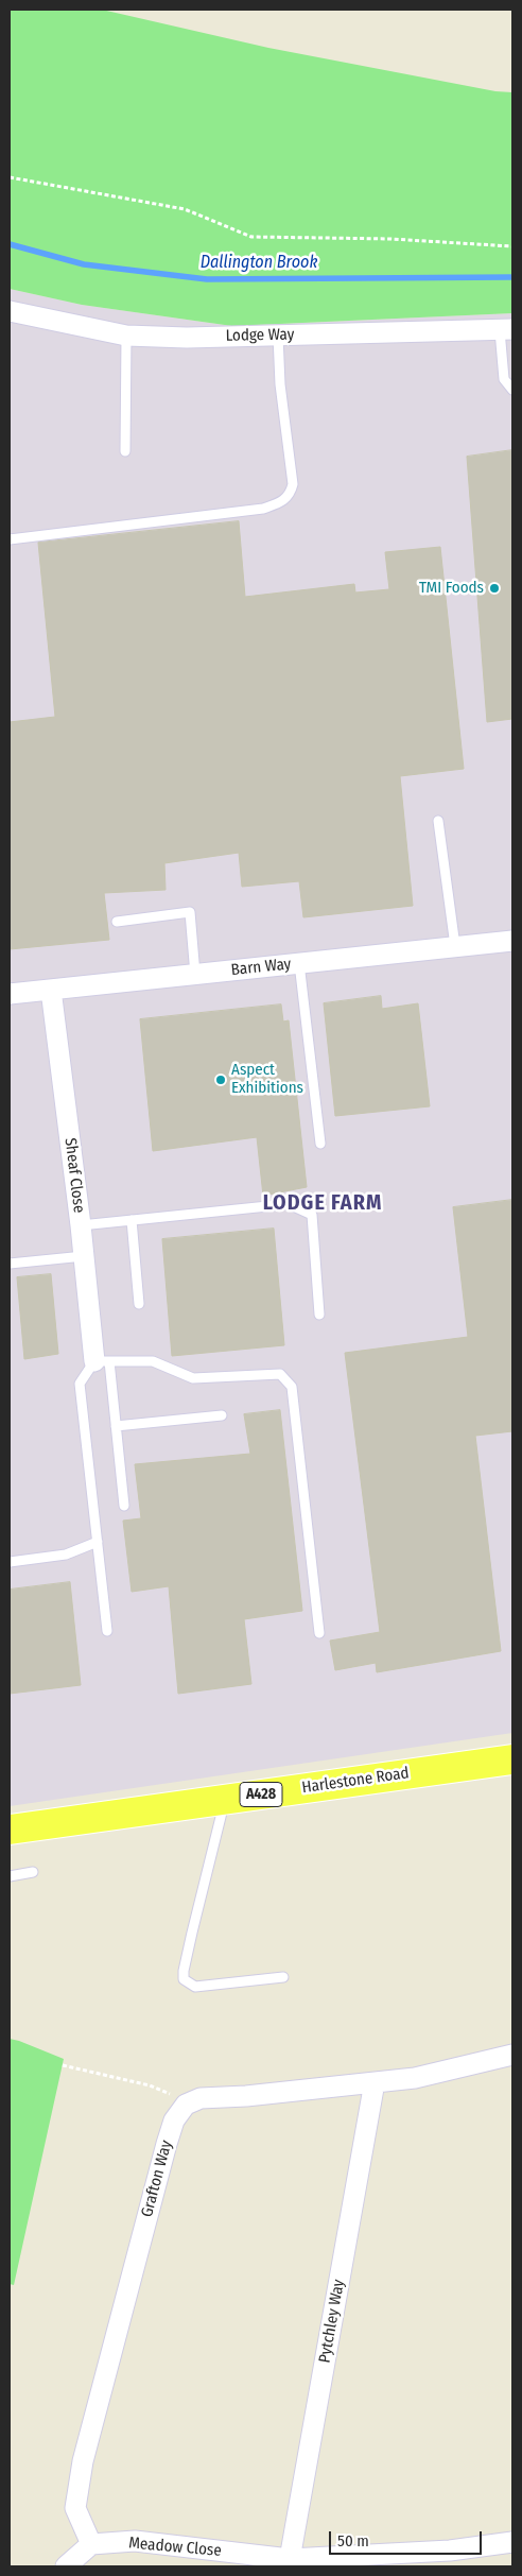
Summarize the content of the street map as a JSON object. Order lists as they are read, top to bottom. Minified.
{"streets":{"main road":["Harlestone Road","A428"],"street":["Lodge Way","Barn Way","Sheaf Close","Grafton Way","Pytchley Way","Meadow Close"]},"crossings":[["Barn Way","Sheaf Close"],["Grafton Way","Meadow Close"],["Pytchley Way","Meadow Close"]],"districts":["LODGE FARM"],"water":["Dallington Brook"],"places":["TMI Foods","Aspect Exhibitions"],"scale_bar":"50 m"}
